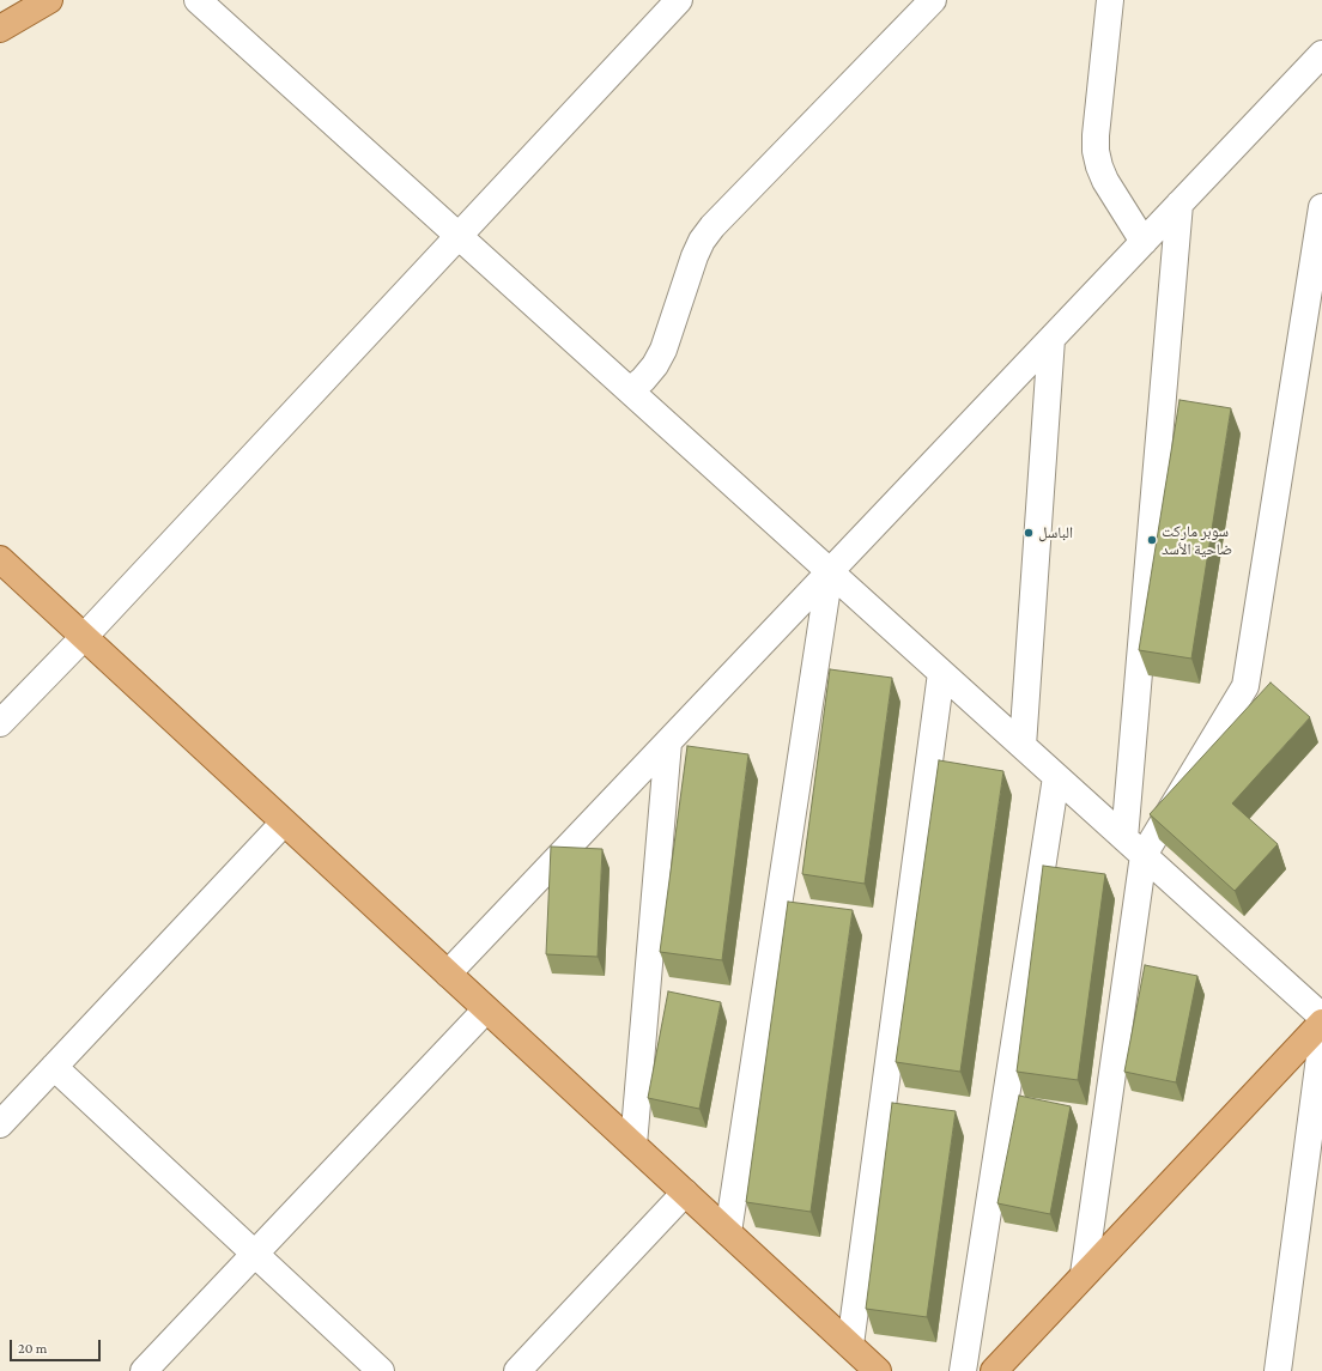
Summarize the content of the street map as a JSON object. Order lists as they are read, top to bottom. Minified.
{"places":["الباسل","سوبر ماركت ضاحية الأسد"],"scale_bar":"20 m"}
